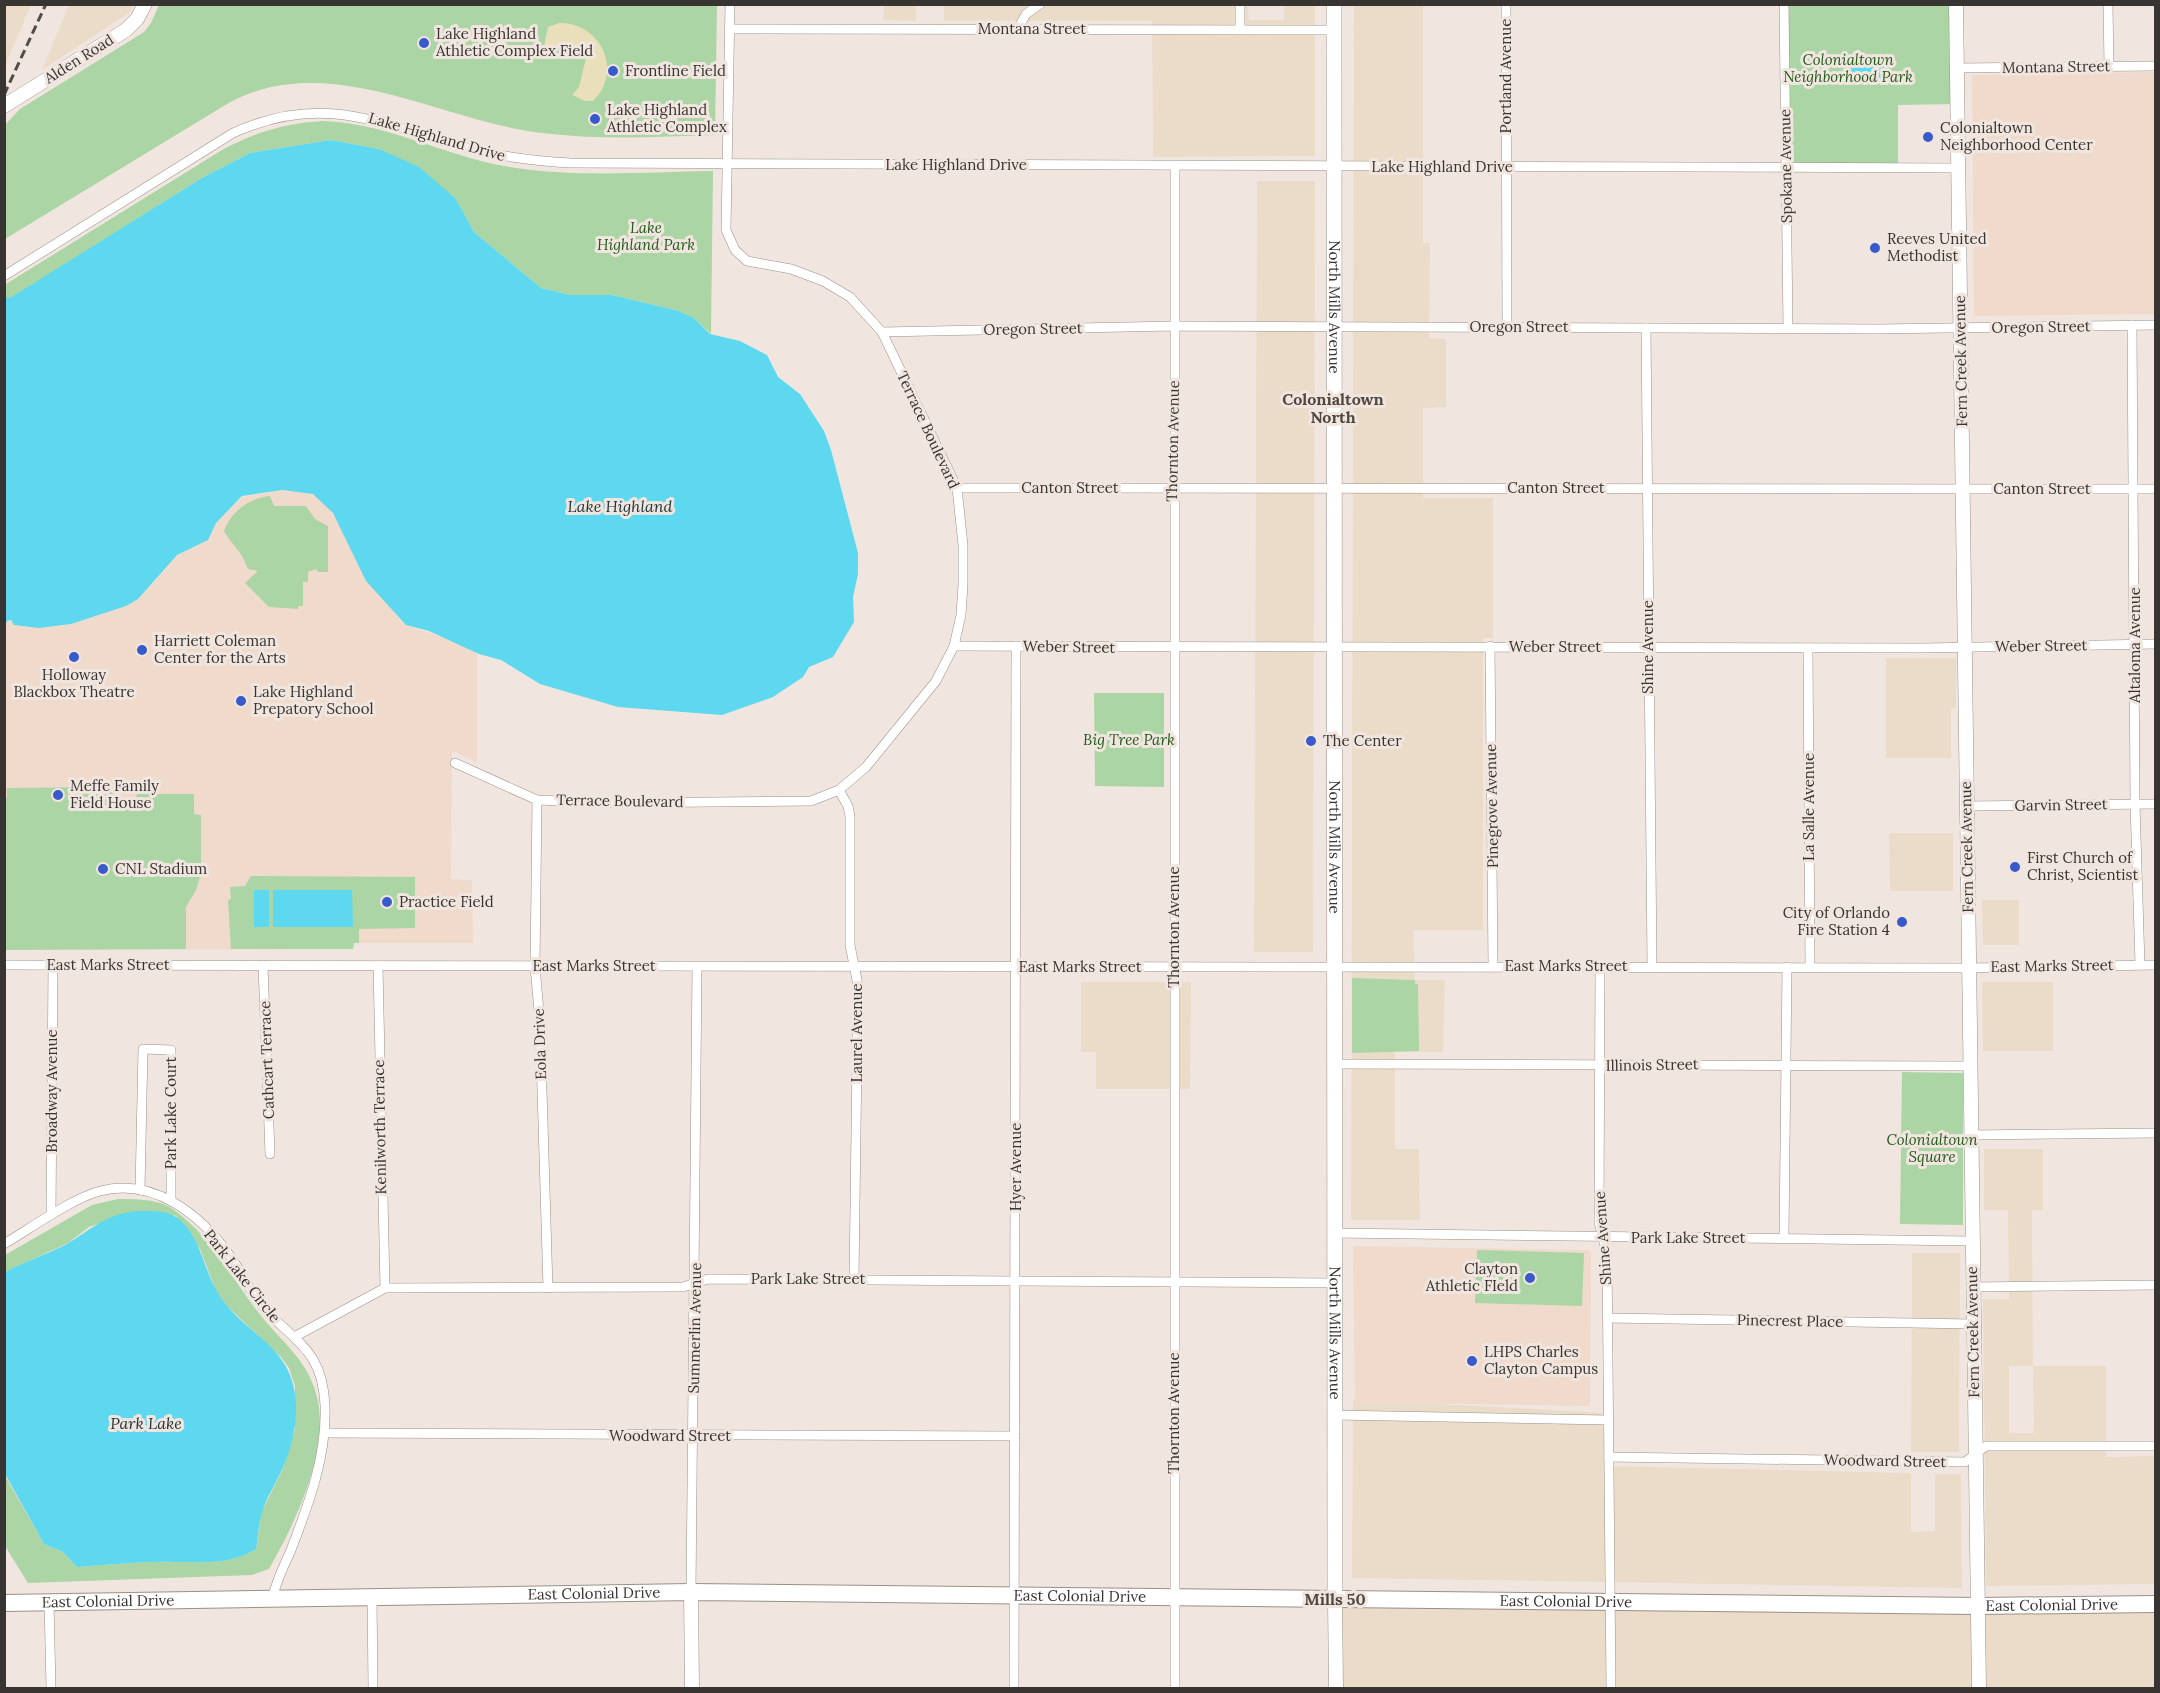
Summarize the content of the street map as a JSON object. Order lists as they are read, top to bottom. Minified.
{"streets":{"highway":["East Colonial Drive"],"main road":["North Mills Avenue"],"street":["Montana Street","Alden Road","Portland Avenue","Lake Highland Drive","Spokane Avenue","Oregon Street","Fern Creek Avenue","Terrace Boulevard","Thornton Avenue","Canton Street","Altaloma Avenue","Weber Street","Shine Avenue","Garvin Street","Pinegrove Avenue","La Salle Avenue","East Marks Street","Laurel Avenue","Eola Drive","Cathcart Terrace","Illinois Street","Broadway Avenue","Park Lake Court","Kenilworth Terrace","Hyer Avenue","Park Lake Street","Park Lake Circle","Pinecrest Place","Summerlin Avenue","Woodward Street"]},"crossings":[["Montana Street","North Mills Avenue"],["Montana Street","Fern Creek Avenue"],["Montana Street","Terrace Boulevard"],["Portland Avenue","Lake Highland Drive"],["Portland Avenue","Oregon Street"],["Lake Highland Drive","Spokane Avenue"],["Lake Highland Drive","North Mills Avenue"],["Lake Highland Drive","Fern Creek Avenue"],["Lake Highland Drive","Terrace Boulevard"],["Lake Highland Drive","Thornton Avenue"],["Spokane Avenue","Oregon Street"],["North Mills Avenue","Oregon Street"],["North Mills Avenue","Canton Street"],["North Mills Avenue","Weber Street"],["North Mills Avenue","East Marks Street"],["North Mills Avenue","Illinois Street"],["North Mills Avenue","Park Lake Street"],["North Mills Avenue","East Colonial Drive"],["Oregon Street","Fern Creek Avenue"],["Oregon Street","Terrace Boulevard"],["Oregon Street","Thornton Avenue"],["Oregon Street","Altaloma Avenue"],["Oregon Street","Shine Avenue"],["Fern Creek Avenue","Canton Street"],["Fern Creek Avenue","Weber Street"],["Fern Creek Avenue","Garvin Street"],["Fern Creek Avenue","East Marks Street"],["Fern Creek Avenue","Illinois Street"],["Fern Creek Avenue","Park Lake Street"],["Fern Creek Avenue","Pinecrest Place"],["Fern Creek Avenue","Woodward Street"],["Fern Creek Avenue","East Colonial Drive"],["Terrace Boulevard","Canton Street"],["Terrace Boulevard","Weber Street"],["Terrace Boulevard","Laurel Avenue"],["Terrace Boulevard","Eola Drive"],["Thornton Avenue","Canton Street"],["Thornton Avenue","Weber Street"],["Thornton Avenue","East Marks Street"],["Thornton Avenue","Park Lake Street"],["Thornton Avenue","East Colonial Drive"],["Canton Street","Altaloma Avenue"],["Canton Street","Shine Avenue"],["Altaloma Avenue","Weber Street"],["Altaloma Avenue","Garvin Street"],["Altaloma Avenue","East Marks Street"],["Weber Street","Shine Avenue"],["Weber Street","Pinegrove Avenue"],["Weber Street","La Salle Avenue"],["Weber Street","Hyer Avenue"],["Shine Avenue","East Marks Street"],["Shine Avenue","Illinois Street"],["Shine Avenue","Park Lake Street"],["Shine Avenue","Pinecrest Place"],["Shine Avenue","Woodward Street"],["Shine Avenue","East Colonial Drive"],["Pinegrove Avenue","East Marks Street"],["La Salle Avenue","East Marks Street"],["East Marks Street","Laurel Avenue"],["East Marks Street","Eola Drive"],["East Marks Street","Cathcart Terrace"],["East Marks Street","Broadway Avenue"],["East Marks Street","Kenilworth Terrace"],["East Marks Street","Hyer Avenue"],["East Marks Street","Summerlin Avenue"],["Laurel Avenue","Park Lake Street"],["Eola Drive","Park Lake Street"],["Broadway Avenue","Park Lake Circle"],["Park Lake Court","Park Lake Circle"],["Kenilworth Terrace","Park Lake Street"],["Hyer Avenue","Park Lake Street"],["Hyer Avenue","Woodward Street"],["Hyer Avenue","East Colonial Drive"],["Park Lake Street","Park Lake Circle"],["Park Lake Street","Summerlin Avenue"],["Park Lake Circle","Woodward Street"],["Park Lake Circle","East Colonial Drive"],["Summerlin Avenue","Woodward Street"],["Summerlin Avenue","East Colonial Drive"]],"districts":["Colonialtown North","Mills 50"],"water":["Lake Highland","Park Lake"],"parks":["Colonialtown Neighborhood Park","Lake Highland Park","Big Tree Park","Colonialtown Square"],"places":["Lake Highland Athletic Complex Field","Frontline Field","Lake Highland Athletic Complex","Colonialtown Neighborhood Center","Reeves United Methodist","Harriett Coleman Center for the Arts","Holloway Blackbox Theatre","Lake Highland Prepatory School","The Center","Meffe Family Field House","First Church of Christ, Scientist","CNL Stadium","Practice Field","City of Orlando Fire Station 4","Clayton Athletic FIeld","LHPS Charles Clayton Campus"]}
